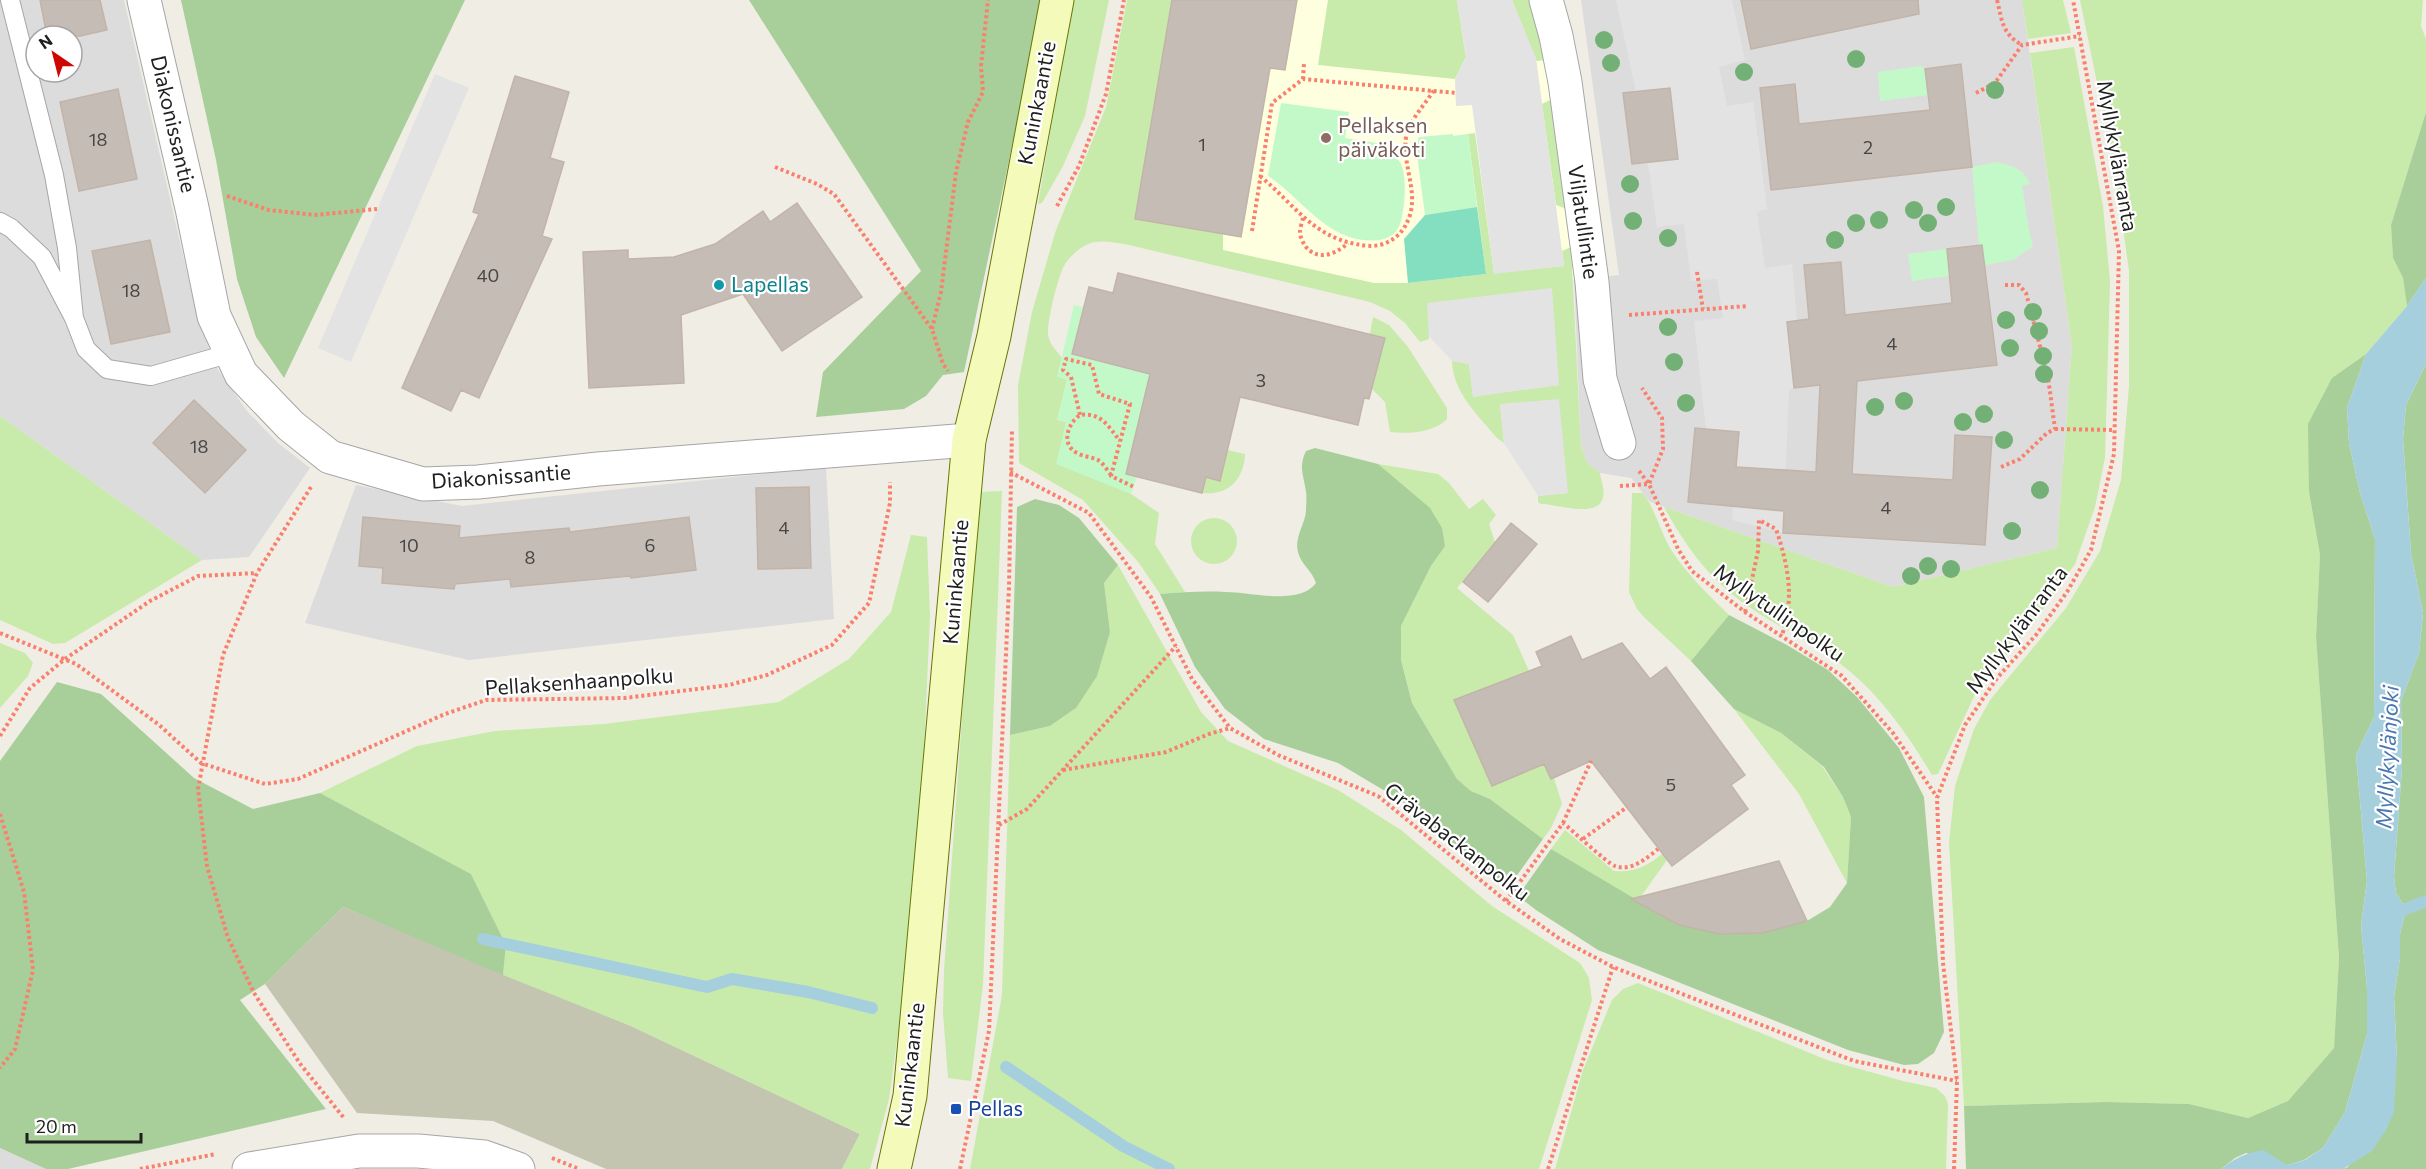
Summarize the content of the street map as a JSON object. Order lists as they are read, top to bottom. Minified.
{"streets":{"main road":["Kuninkaantie"],"street":["Diakonissantie","Viljatullintie"],"path":["Myllykylänranta","Myllytullinpolku","Pellaksenhaanpolku","Grävabackanpolku"]},"crossings":[["Kuninkaantie","Diakonissantie"],["Diakonissantie","Pellaksenhaanpolku"],["Myllykylänranta","Myllytullinpolku"],["Myllykylänranta","Grävabackanpolku"],["Viljatullintie","Myllytullinpolku"]],"water":["Myllykylänjoki"],"places":{"other":["Pellaksen päiväkoti","Lapellas"],"transit":["Pellas"]},"house_numbers":["18","1","2","40","18","4","3","18","4","4","10","6","8","5"],"scale_bar":"20 m","north":"top left"}
